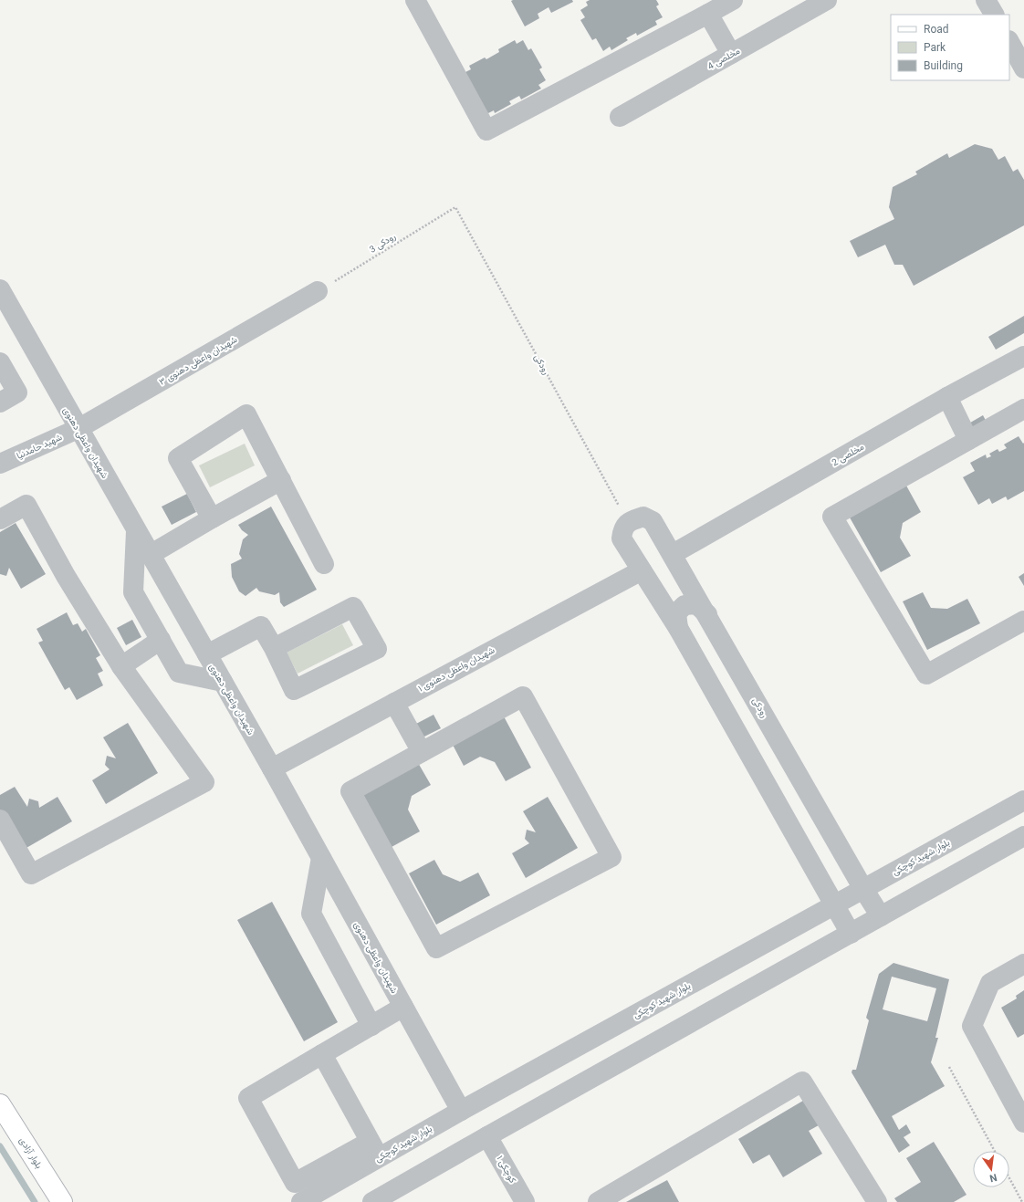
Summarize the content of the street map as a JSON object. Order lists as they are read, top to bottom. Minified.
{"streets":{"main road":["بلوار آزادی"],"street":["مخلصی 4","شهیدان واعظی دهنوی ۳","رودکی","شهیدان واعظی دهنوی","شهید حامدنیا","مخلصی 2","شهیدان واعظی دهنوی ۱","بلوار شهید کوچکی","کوچکی ۱"],"path":["رودکی 3"]},"crossings":[["رودکی 3","شهیدان واعظی دهنوی ۳"],["رودکی 3","رودکی"],["شهیدان واعظی دهنوی ۳","شهیدان واعظی دهنوی"],["شهیدان واعظی دهنوی ۳","شهید حامدنیا"],["رودکی","مخلصی 2"],["رودکی","بلوار شهید کوچکی"],["شهیدان واعظی دهنوی","شهید حامدنیا"],["شهیدان واعظی دهنوی","شهیدان واعظی دهنوی ۱"],["شهیدان واعظی دهنوی","بلوار شهید کوچکی"]],"legend":["Road","Park","Building"],"north":"bottom"}
